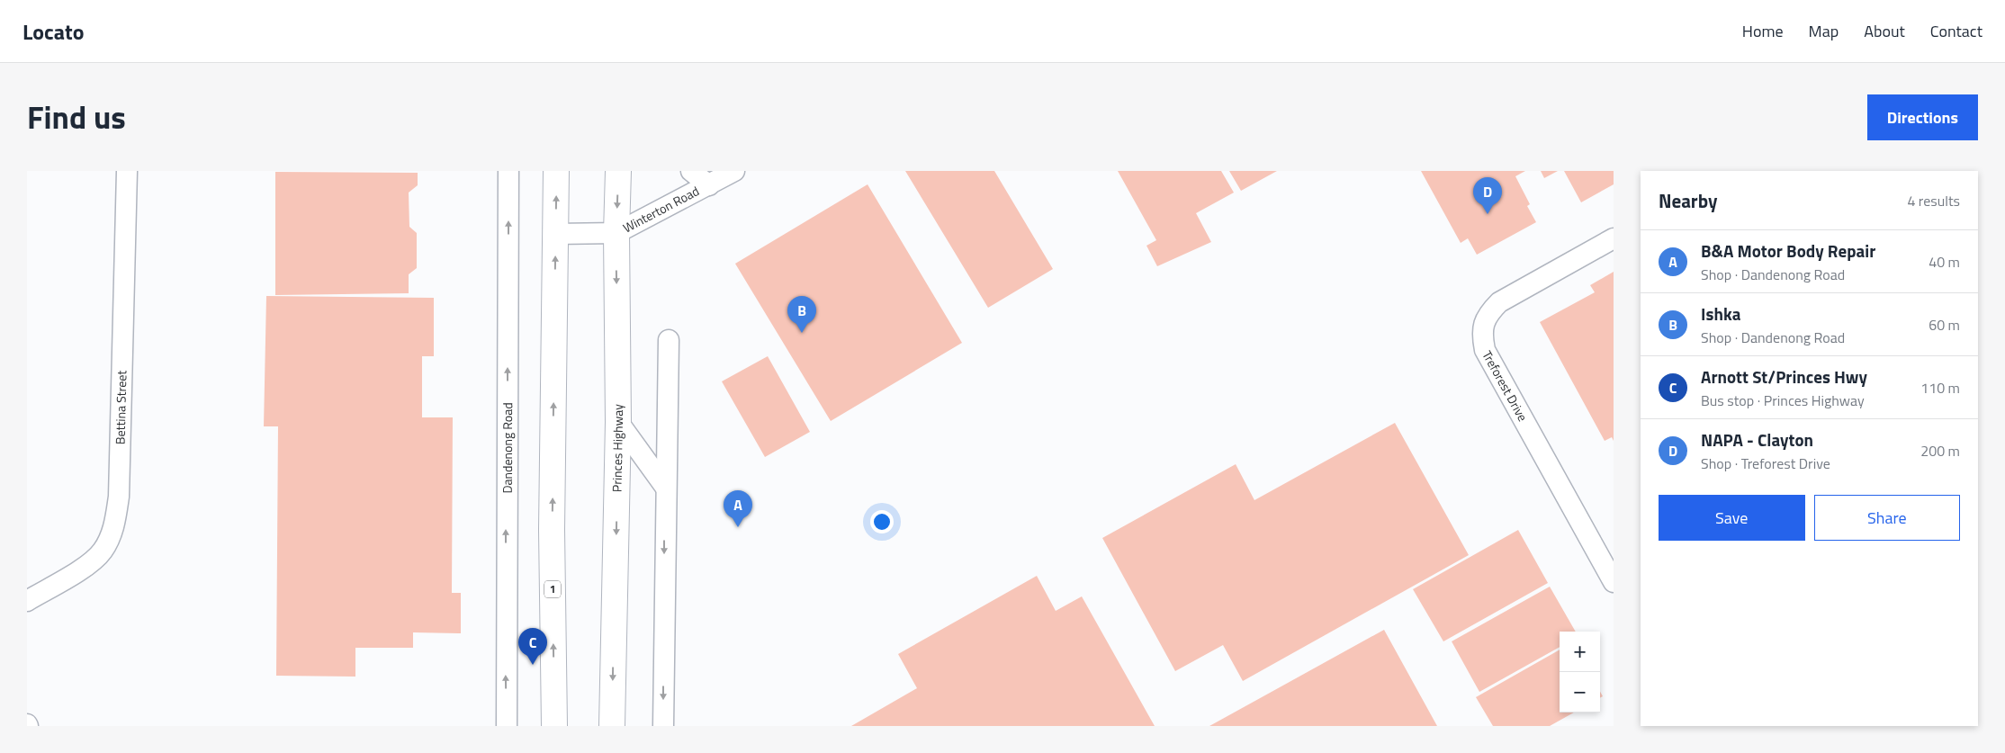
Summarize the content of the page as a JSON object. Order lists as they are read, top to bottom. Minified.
{"streets":{"highway":["Princes Highway","1"],"street":["Winterton Road","Treforest Drive","Bettina Street","Dandenong Road"]},"crossings":[["Winterton Road","Princes Highway"],["Winterton Road","1"]],"page":{"header":"Locato","nav":["Home","Map","About","Contact"],"title":"Find us","buttons":["Directions",["Save","Share"]],"heading":["Nearby","4 results"],"pins":["D","B","A","C"],"list":[{"mark":"A","name":"B&A Motor Body Repair","note":"Shop · Dandenong Road","value":"40 m"},{"mark":"B","name":"Ishka","note":"Shop · Dandenong Road","value":"60 m"},{"mark":"C","name":"Arnott St/Princes Hwy","note":"Bus stop · Princes Highway","value":"110 m"},{"mark":"D","name":"NAPA - Clayton","note":"Shop · Treforest Drive","value":"200 m"}],"map_buttons":["+","−"]}}
